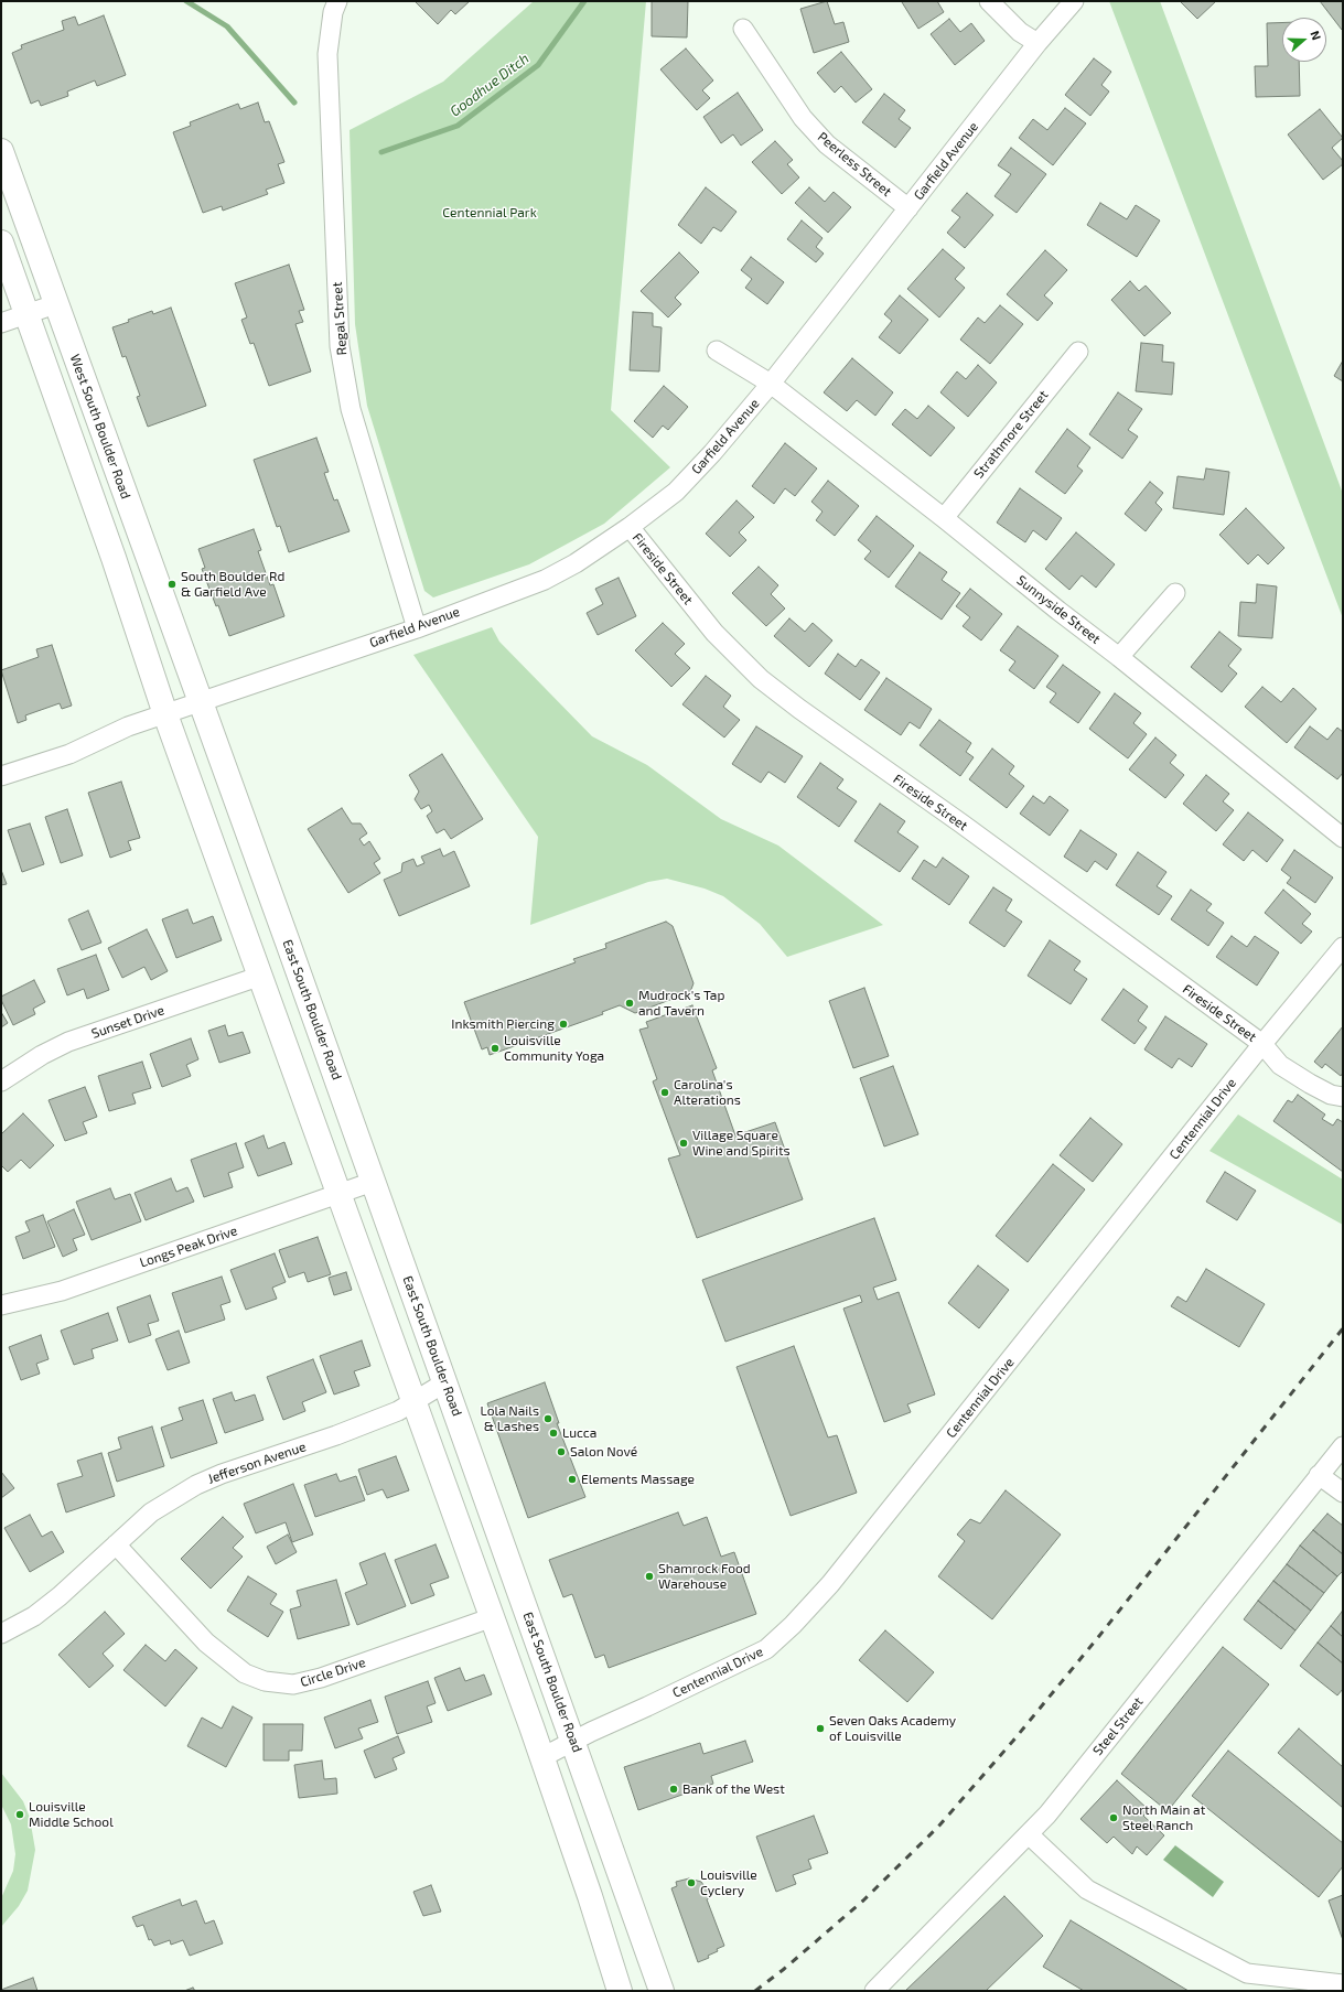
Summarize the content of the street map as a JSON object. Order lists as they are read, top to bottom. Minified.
{"streets":{"main road":["West South Boulder Road","East South Boulder Road"],"street":["Garfield Avenue","Peerless Street","Regal Street","Strathmore Street","Fireside Street","Sunnyside Street","Sunset Drive","Centennial Drive","Longs Peak Drive","Jefferson Avenue","Circle Drive","Steel Street"]},"crossings":[["Garfield Avenue","Peerless Street"],["Garfield Avenue","Regal Street"],["Garfield Avenue","West South Boulder Road"],["Garfield Avenue","Fireside Street"],["Garfield Avenue","Sunnyside Street"],["Garfield Avenue","East South Boulder Road"],["West South Boulder Road","East South Boulder Road"],["Strathmore Street","Sunnyside Street"],["Fireside Street","Centennial Drive"],["East South Boulder Road","Centennial Drive"],["East South Boulder Road","Longs Peak Drive"],["East South Boulder Road","Jefferson Avenue"],["Jefferson Avenue","Circle Drive"]],"water":["Goodhue Ditch"],"parks":["Centennial Park"],"places":["South Boulder Rd & Garfield Ave","Mudrock's Tap and Tavern","Inksmith Piercing","Louisville Community Yoga","Carolina's Alterations","Village Square Wine and Spirits","Lola Nails & Lashes","Lucca","Salon Nové","Elements Massage","Shamrock Food Warehouse","Seven Oaks Academy of Louisville","Bank of the West","Louisville Middle School","North Main at Steel Ranch","Louisville Cyclery"],"north":"right"}
